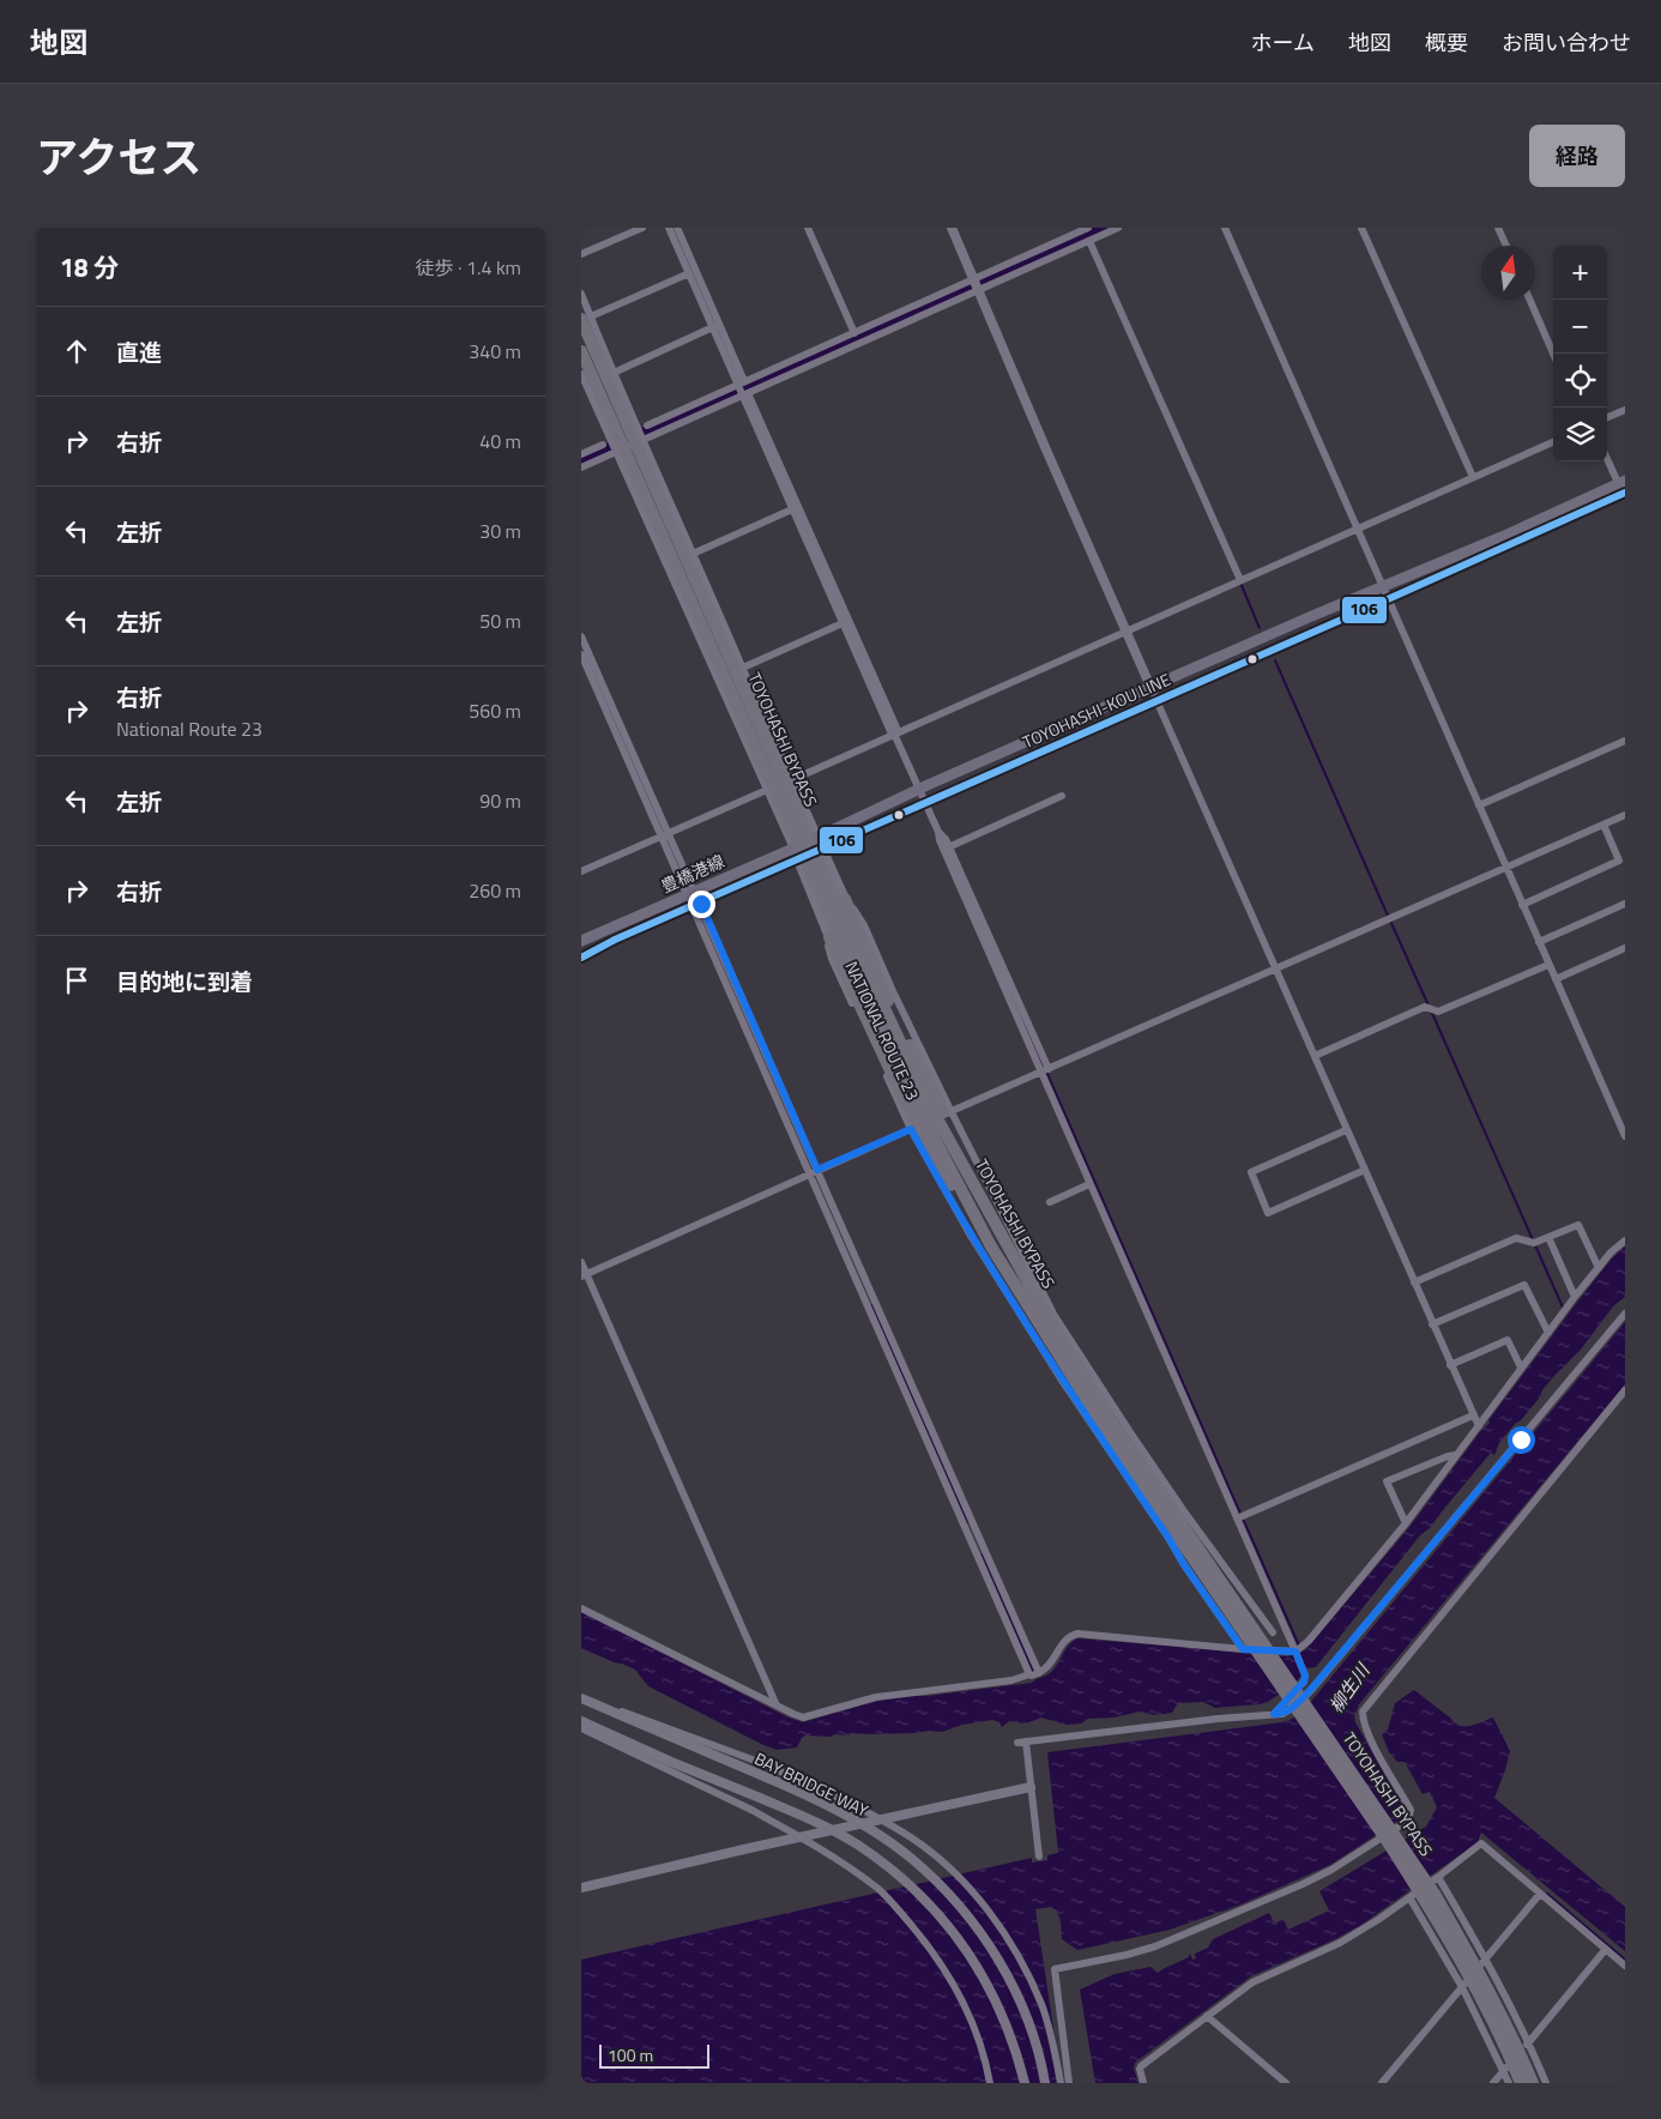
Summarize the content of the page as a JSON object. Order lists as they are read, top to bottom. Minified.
{"streets":{"highway":["TOYOHASHI BYPASS"],"main road":["TOYOHASHI-KOU LINE","豊橋港線"],"street":["NATIONAL ROUTE 23","BAY BRIDGE WAY"]},"crossings":[["TOYOHASHI-KOU LINE","豊橋港線"]],"water":["柳生川"],"lines":["transit line 106"],"scale_bar":"100 m","north":"top","page":{"header":"地図","nav":["ホーム","地図","概要","お問い合わせ"],"title":"アクセス","buttons":"経路","heading":["18 分","徒歩 · 1.4 km"],"map_buttons":["+","−"],"list":[["直進","340 m"],["右折","40 m"],["左折","30 m"],["左折","50 m"],["右折","National Route 23","560 m"],["左折","90 m"],["右折","260 m"],"目的地に到着"],"scale":"100 m"}}
